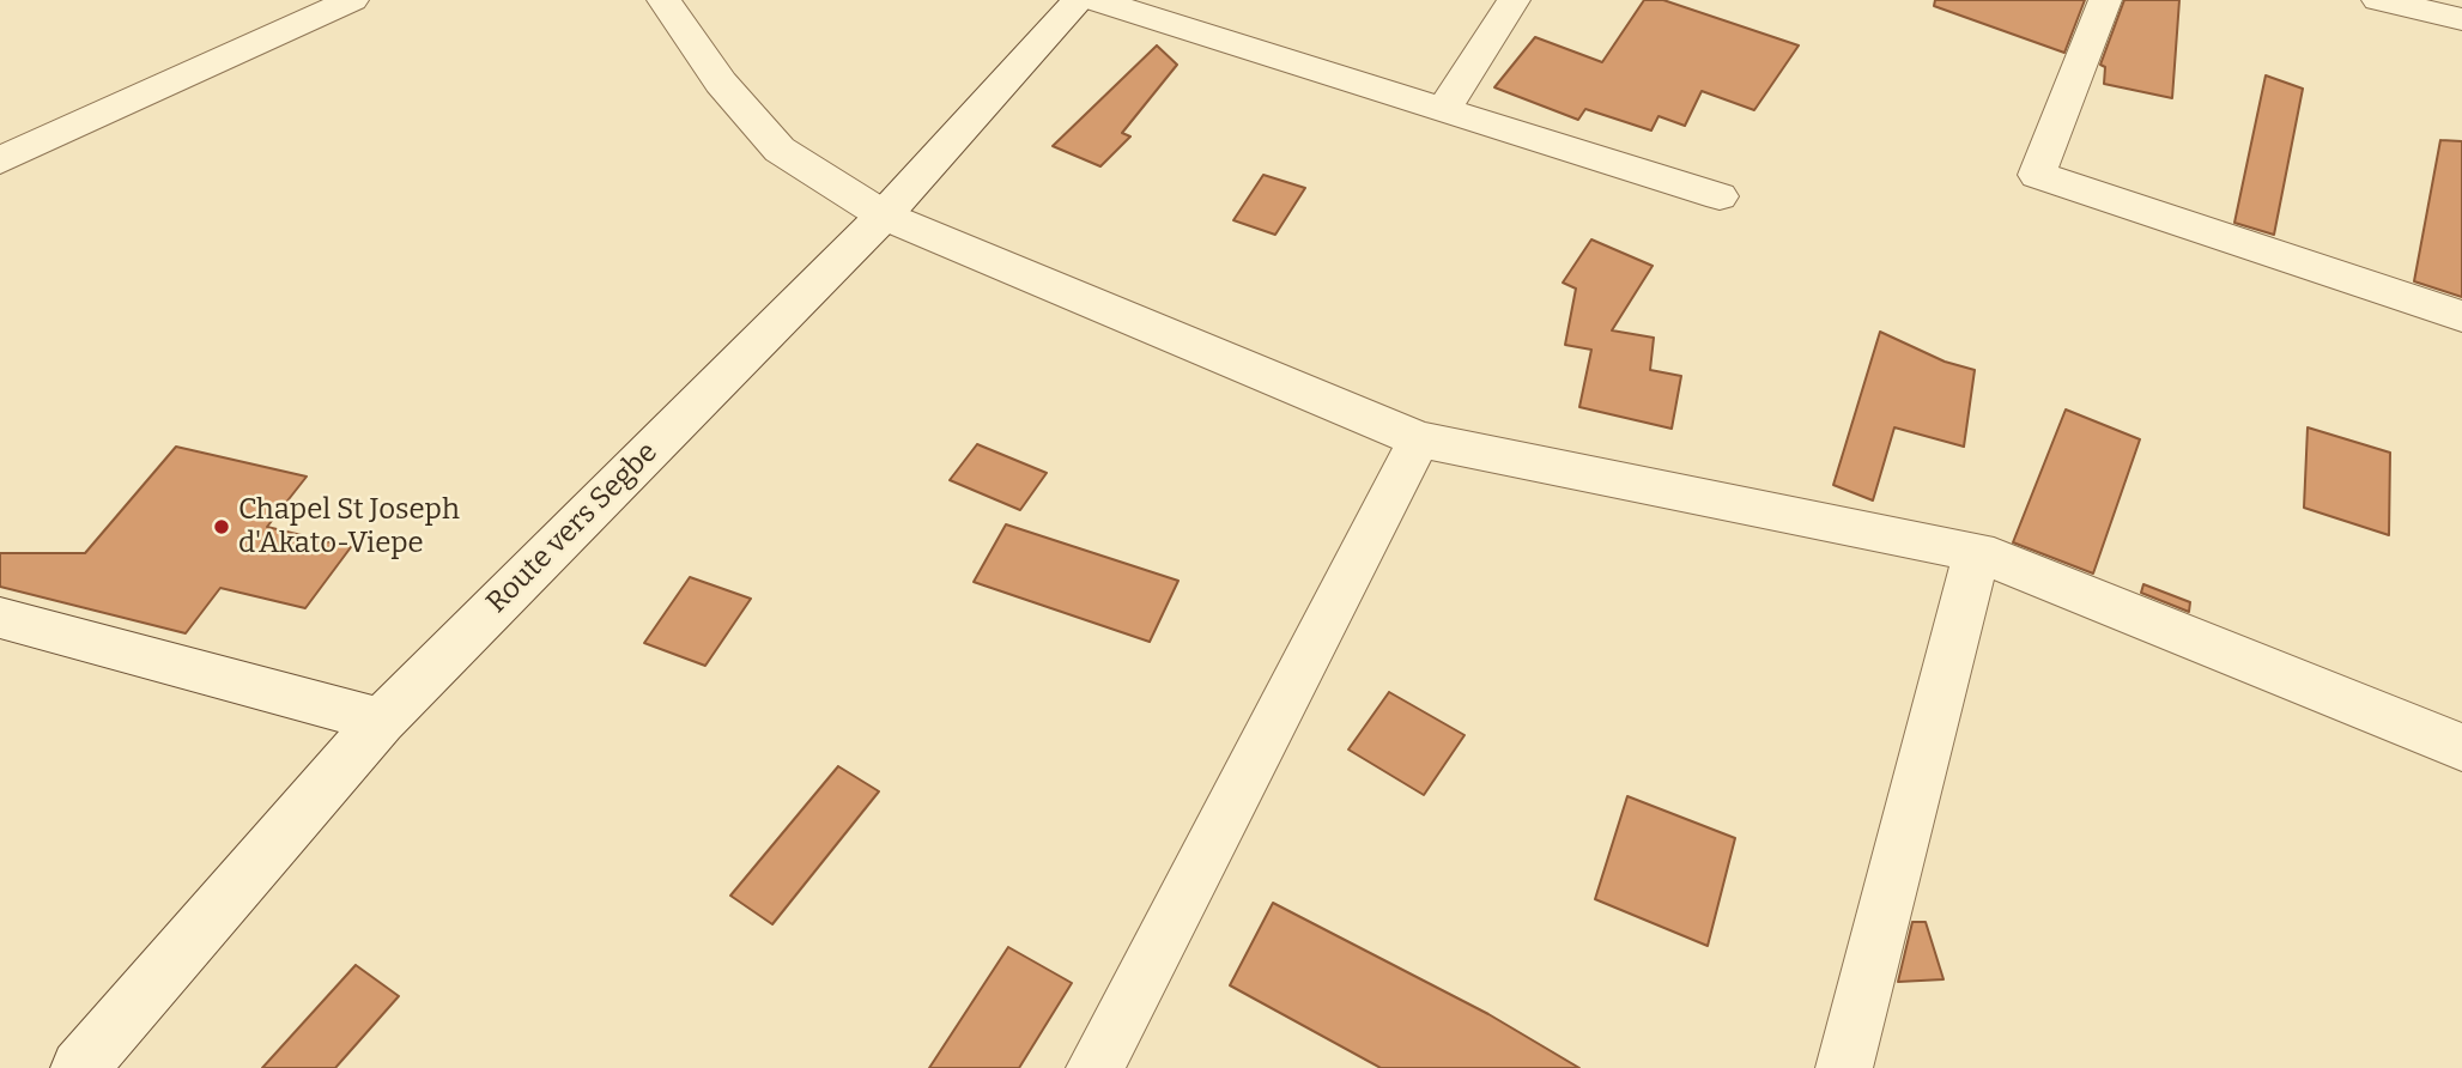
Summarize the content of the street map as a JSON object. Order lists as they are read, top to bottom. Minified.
{"streets":{"street":["Route vers Segbe"]},"places":["Chapel St Joseph d'Akato-Viepe"]}
